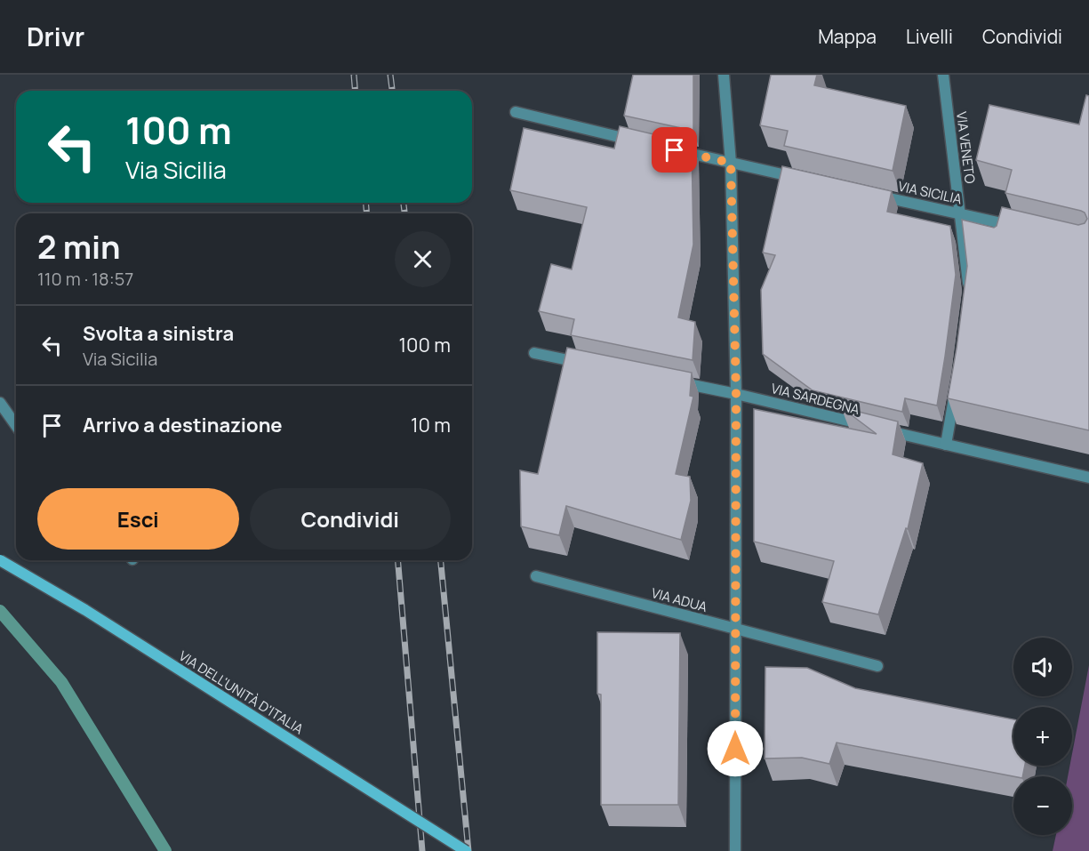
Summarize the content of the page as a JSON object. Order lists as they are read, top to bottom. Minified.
{"streets":{"main road":["VIA DELL'UNITÀ D'ITALIA"],"street":["VIA VENETO","VIA SICILIA","VIA SARDEGNA","VIA ADUA"]},"crossings":[["VIA VENETO","VIA SICILIA"]],"page":{"header":"Drivr","nav":["Mappa","Livelli","Condividi"],"turn":["100 m","Via Sicilia"],"heading":["2 min","110 m · 18:57"],"list":[{"name":"Svolta a sinistra","note":"Via Sicilia","value":"100 m"},{"name":"Arrivo a destinazione","value":"10 m"}],"buttons":["Esci","Condividi"],"map_buttons":["+","−"]}}
